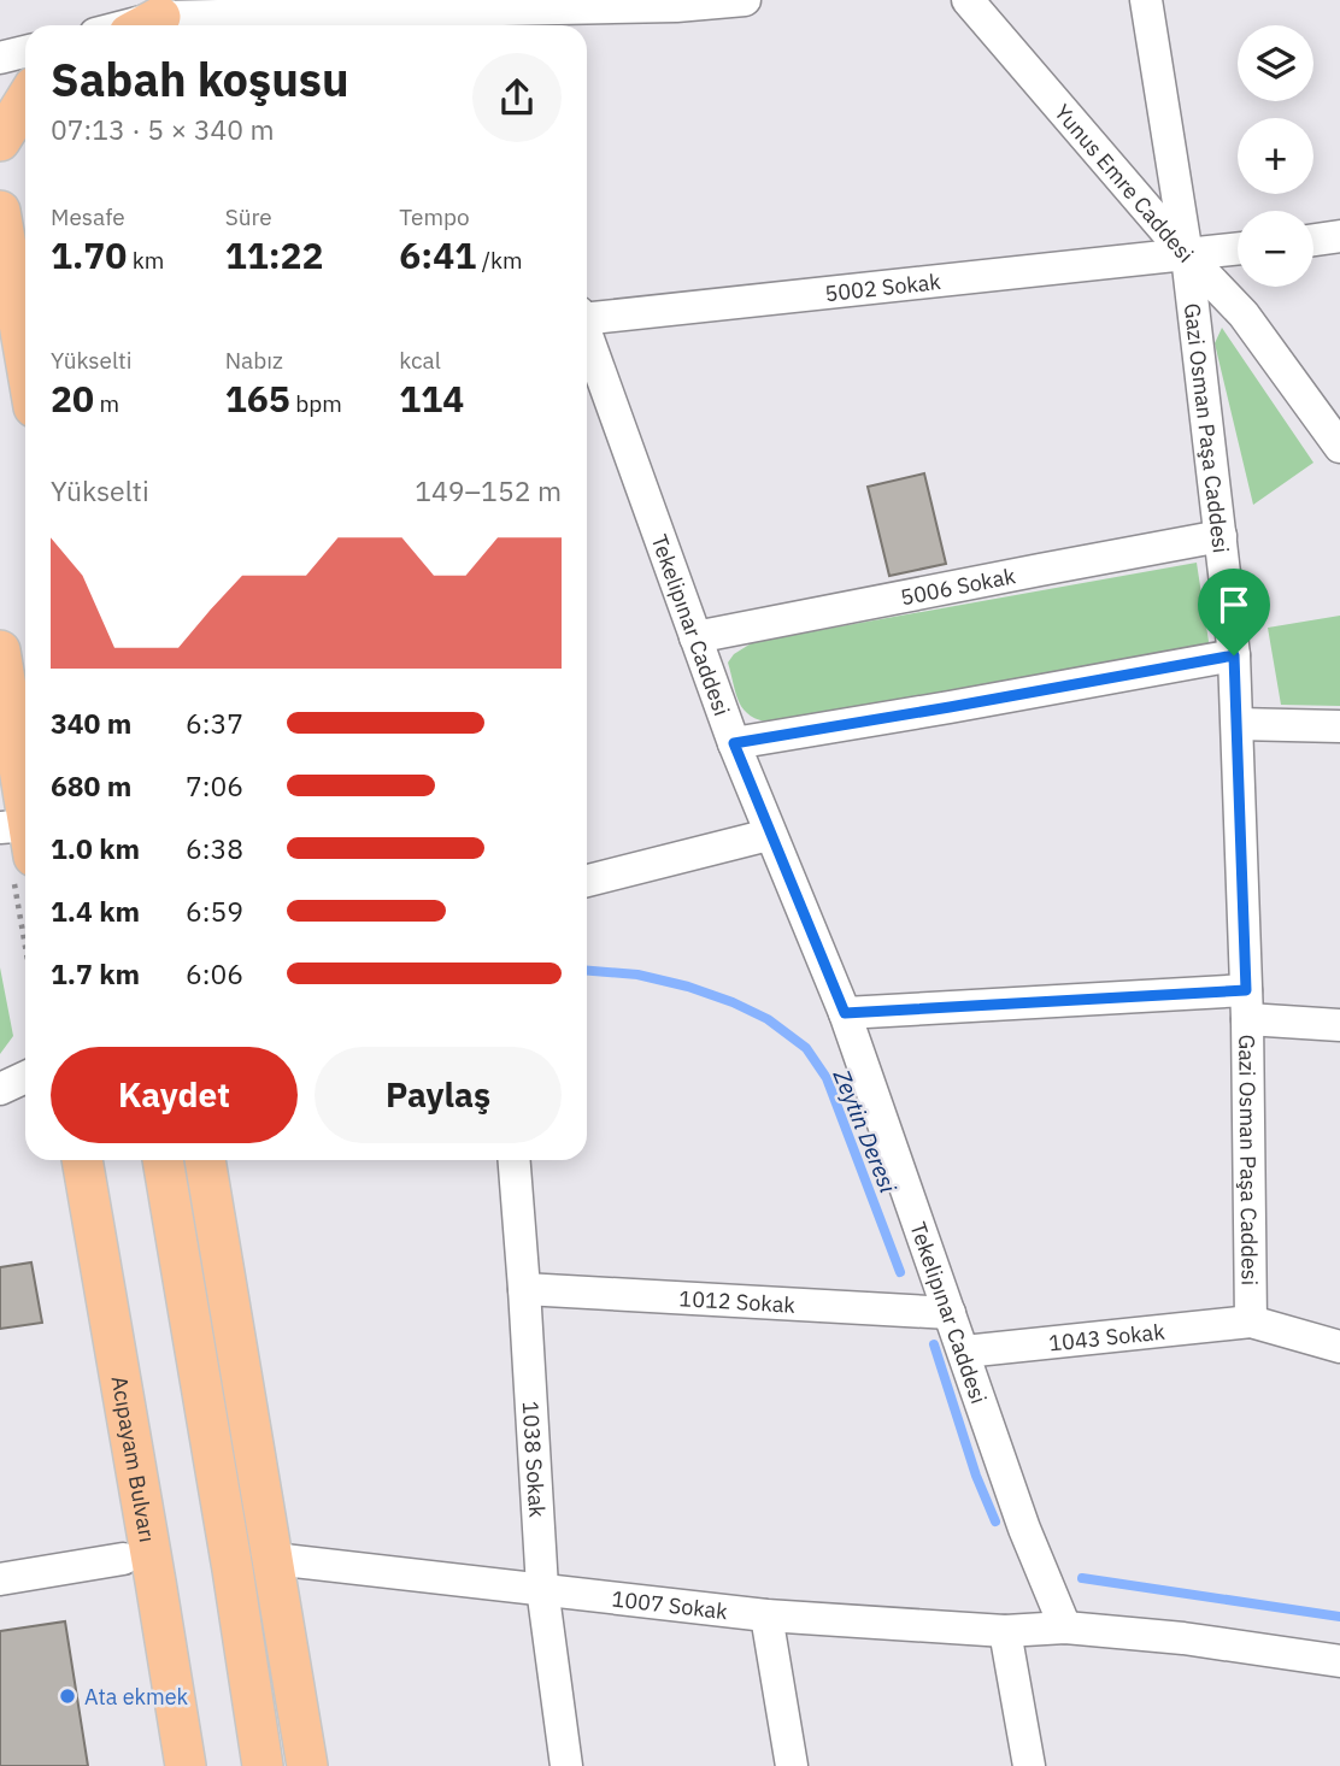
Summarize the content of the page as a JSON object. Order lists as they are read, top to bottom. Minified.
{"streets":{"main road":["Acıpayam Bulvarı"],"street":["Yunus Emre Caddesi","5002 Sokak","Gazi Osman Paşa Caddesi","5006 Sokak","Tekelipınar Caddesi","1012 Sokak","1043 Sokak","1038 Sokak","1007 Sokak"]},"crossings":[["Yunus Emre Caddesi","5002 Sokak"],["Yunus Emre Caddesi","Gazi Osman Paşa Caddesi"],["5002 Sokak","Gazi Osman Paşa Caddesi"],["Gazi Osman Paşa Caddesi","5006 Sokak"],["Gazi Osman Paşa Caddesi","1043 Sokak"],["5006 Sokak","Tekelipınar Caddesi"],["Tekelipınar Caddesi","1012 Sokak"],["Tekelipınar Caddesi","1043 Sokak"],["Tekelipınar Caddesi","1007 Sokak"],["1012 Sokak","1038 Sokak"],["1038 Sokak","1007 Sokak"]],"water":["Zeytin Deresi"],"places":["Ata ekmek"],"page":{"map_buttons":["+","−"],"heading":["Sabah koşusu","07:13 · 5 × 340 m"],"stats":[["Mesafe","1.70 km"],["Süre","11:22"],["Tempo","6:41 /km"],["Yükselti","20 m"],["Nabız","165 bpm"],["kcal","114"]],"chart":["Yükselti","149–152 m"],"list":[{"name":"340 m","note":"6:37"},{"name":"680 m","note":"7:06"},{"name":"1.0 km","note":"6:38"},{"name":"1.4 km","note":"6:59"},{"name":"1.7 km","note":"6:06"}],"buttons":["Kaydet","Paylaş"]}}
